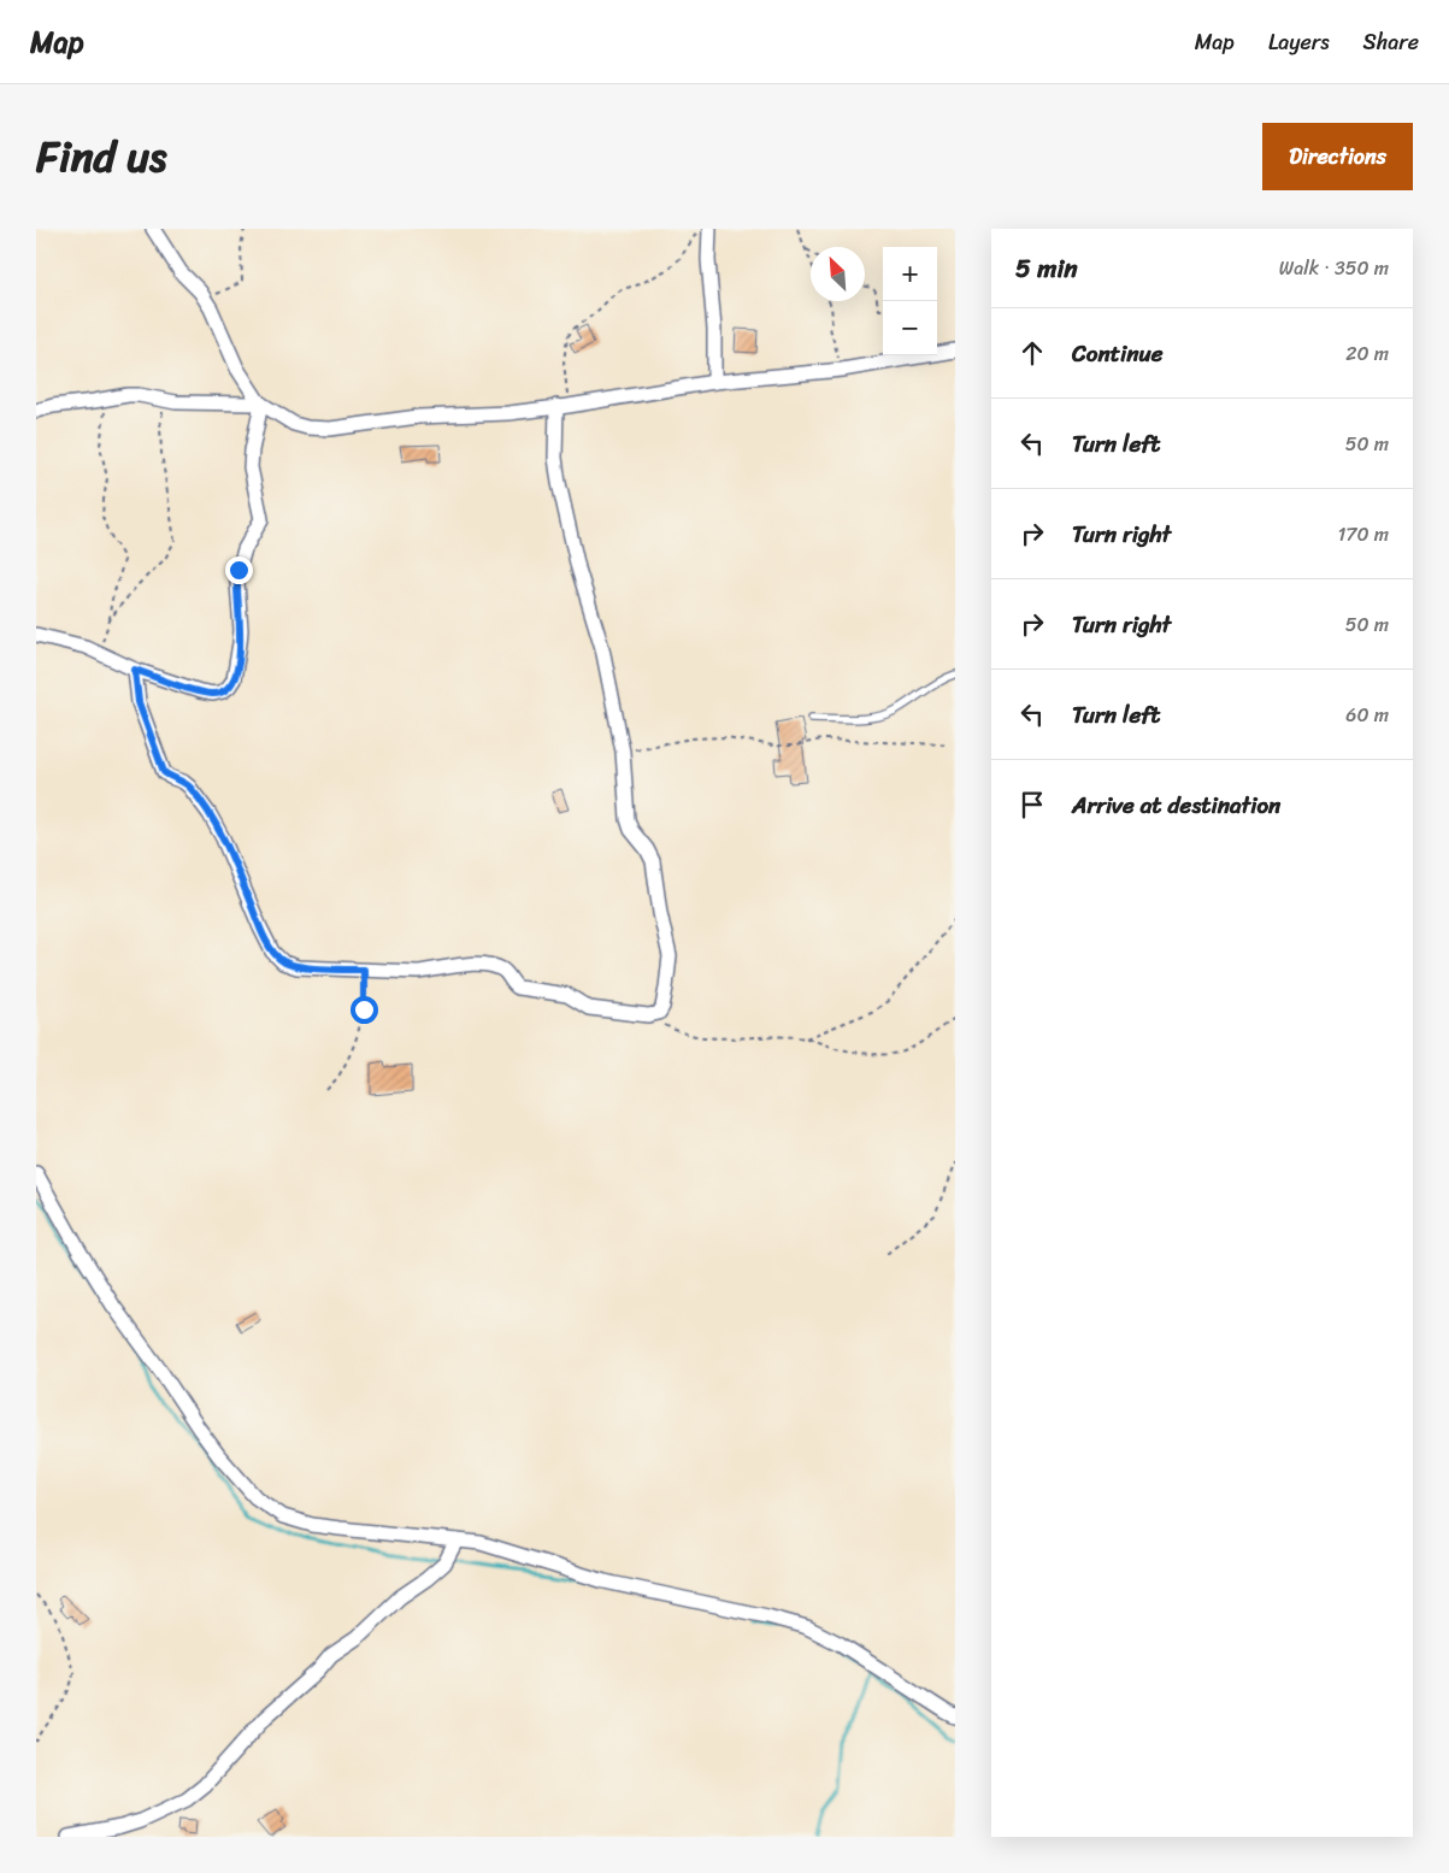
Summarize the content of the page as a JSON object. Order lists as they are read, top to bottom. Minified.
{"north":"top left","page":{"header":"Map","nav":["Map","Layers","Share"],"title":"Find us","buttons":"Directions","heading":["5 min","Walk · 350 m"],"map_buttons":["+","−"],"list":[["Continue","20 m"],["Turn left","50 m"],["Turn right","170 m"],["Turn right","50 m"],["Turn left","60 m"],"Arrive at destination"]}}
